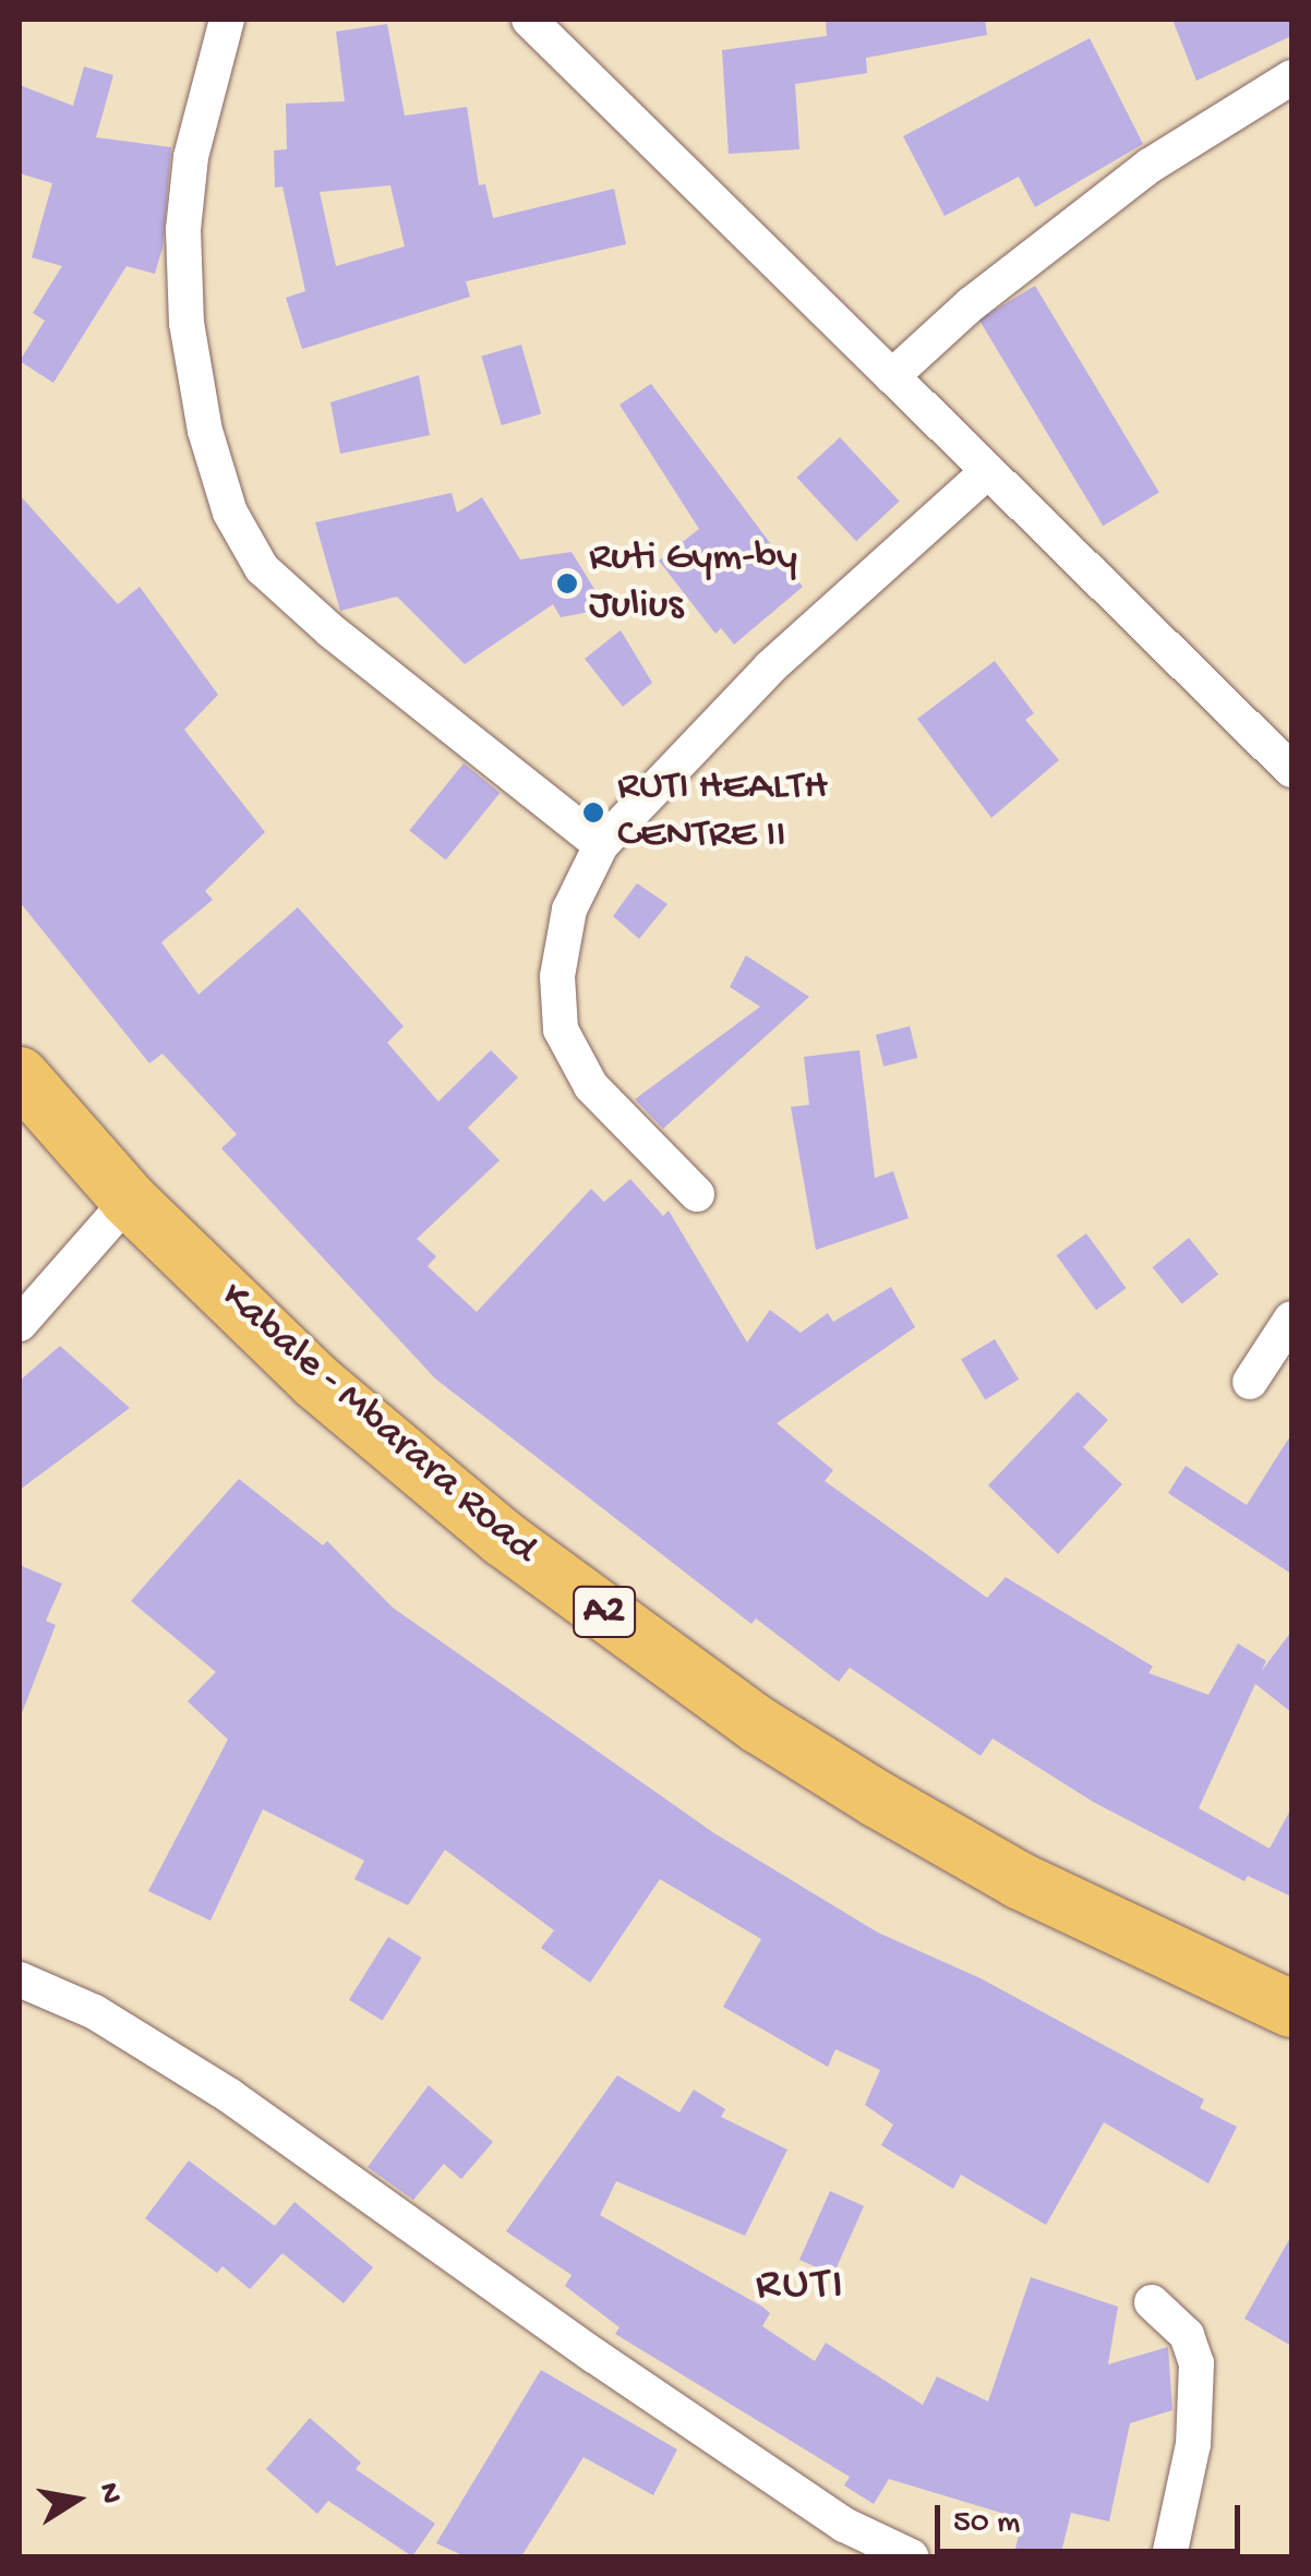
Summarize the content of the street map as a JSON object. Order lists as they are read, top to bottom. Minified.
{"streets":{"main road":["Kabale - Mbarara Road","A2"]},"districts":["RUTI"],"places":["Ruti Gym-by Julius","RUTI HEALTH CENTRE II"],"scale_bar":"50 m","north":"right"}
